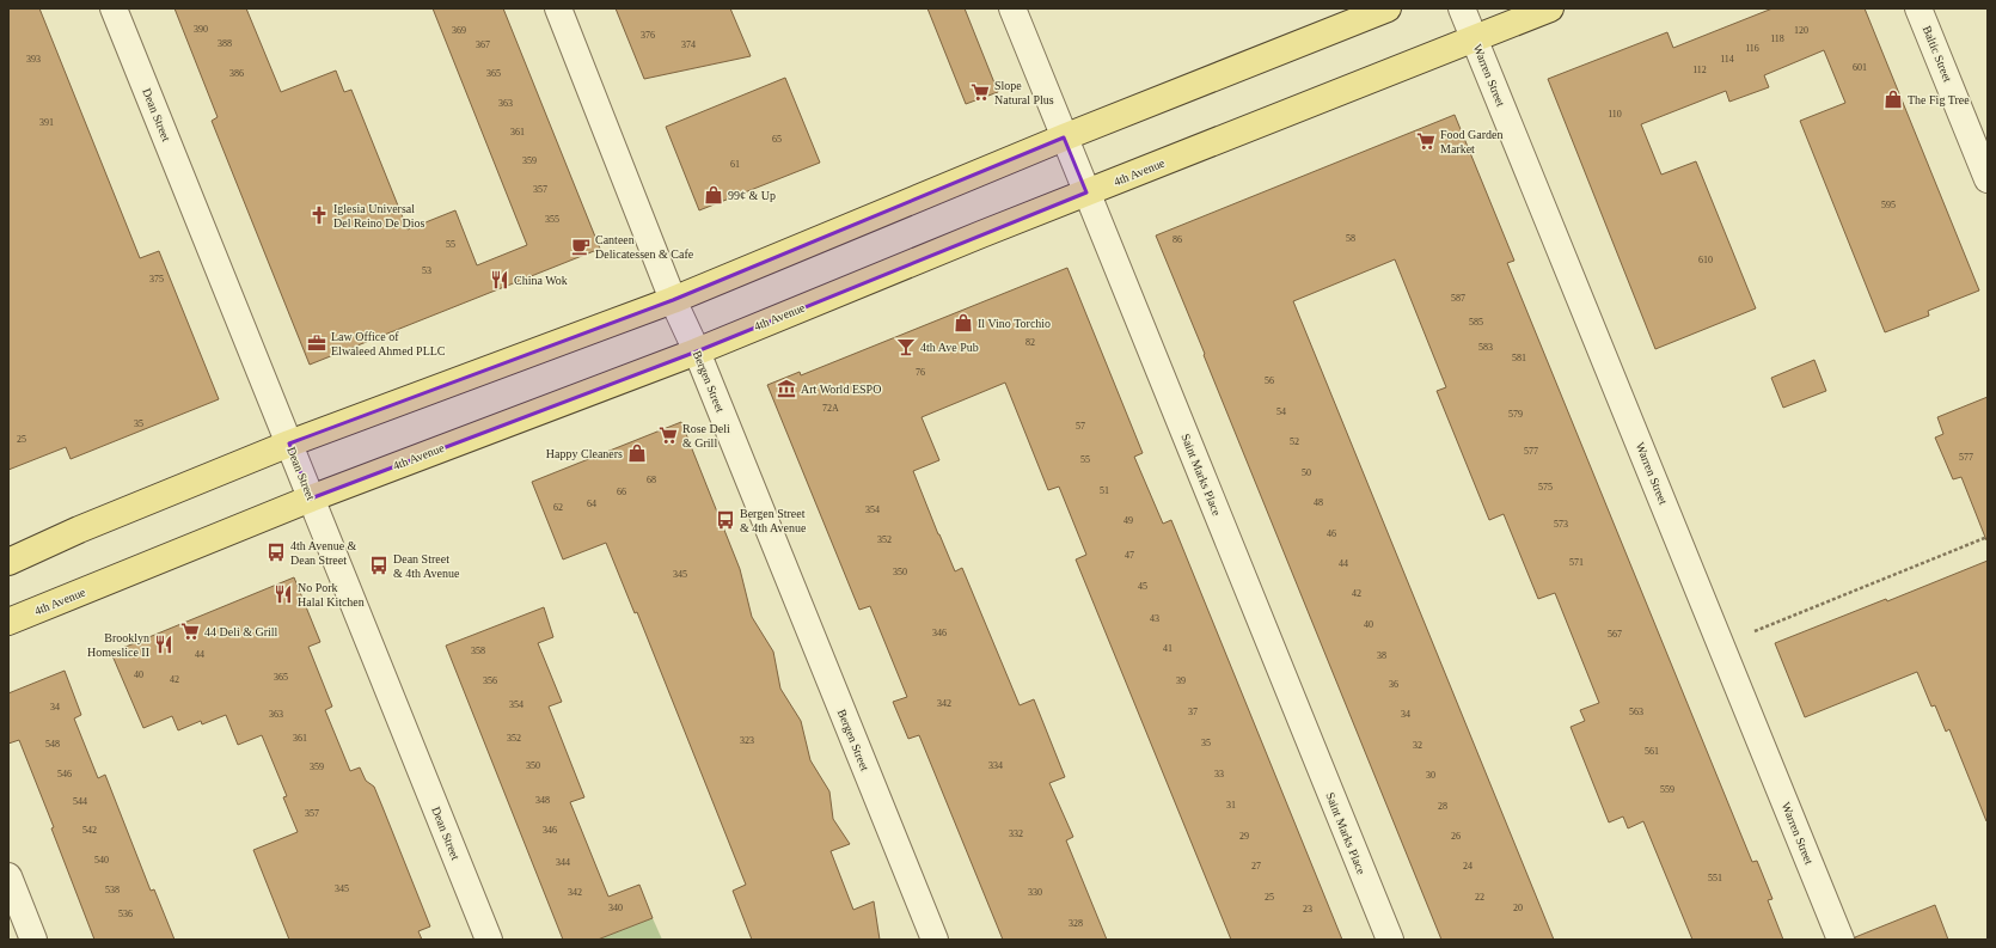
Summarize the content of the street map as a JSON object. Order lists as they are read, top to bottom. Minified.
{"streets":{"main road":["4th Avenue"],"street":["Baltic Street","Warren Street","Dean Street","Bergen Street","Saint Marks Place"]},"crossings":[["Warren Street","4th Avenue"],["Dean Street","4th Avenue"],["4th Avenue","Bergen Street"],["4th Avenue","Saint Marks Place"]],"places":{"supermarket":["Slope Natural Plus","Food Garden Market","Rose Deli & Grill","44 Deli & Grill"],"shop":["The Fig Tree","99¢ & Up","Il Vino Torchio","Happy Cleaners"],"church":["Iglesia Universal Del Reino De Dios"],"cafe":["Canteen Delicatessen & Cafe"],"restaurant":["China Wok","No Pork Halal Kitchen","Brooklyn Homeslice II"],"office":["Law Office of Elwaleed Ahmed PLLC"],"bar":["4th Ave Pub"],"museum":["Art World ESPO"],"bus stop":["Bergen Street & 4th Avenue","4th Avenue & Dean Street","Dean Street & 4th Avenue"]},"house_numbers":["390","369","120","376","118","388","367","374","116","393","114","601","112","386","365","363","110","391","361","65","359","61","357","595","355","58","86","55","610","53","375","587","585","82","583","581","76","56","72A","54","579","35","57","25","52","577","577","55","50","68","575","51","66","48","64","62","354","49","573","46","352","47","571","44","350","345","45","42","43","40","346","567","41","358","44","38","40","365","42","356","39","36","342","354","34","37","563","363","34","361","352","323","35","548","32","561","350","334","359","546","33","30","559","348","544","31","28","357","542","346","332","29","26","540","344","27","24","551","345","538","342","330","25","22","340","20","23","536","328"]}
